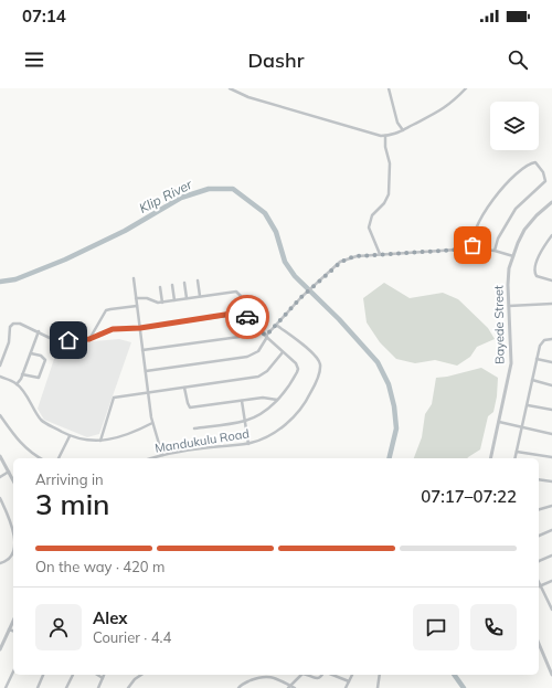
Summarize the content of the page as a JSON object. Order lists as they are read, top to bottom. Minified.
{"streets":{"street":["Bayede Street","Mandukulu Road"]},"water":["Klip River"],"page":{"status":"07:14","header":"Dashr","heading":["3 min","Arriving in","07:17–07:22"],"panel":["Alex","Courier · 4.4"],"bar":"On the way · 420 m"}}
